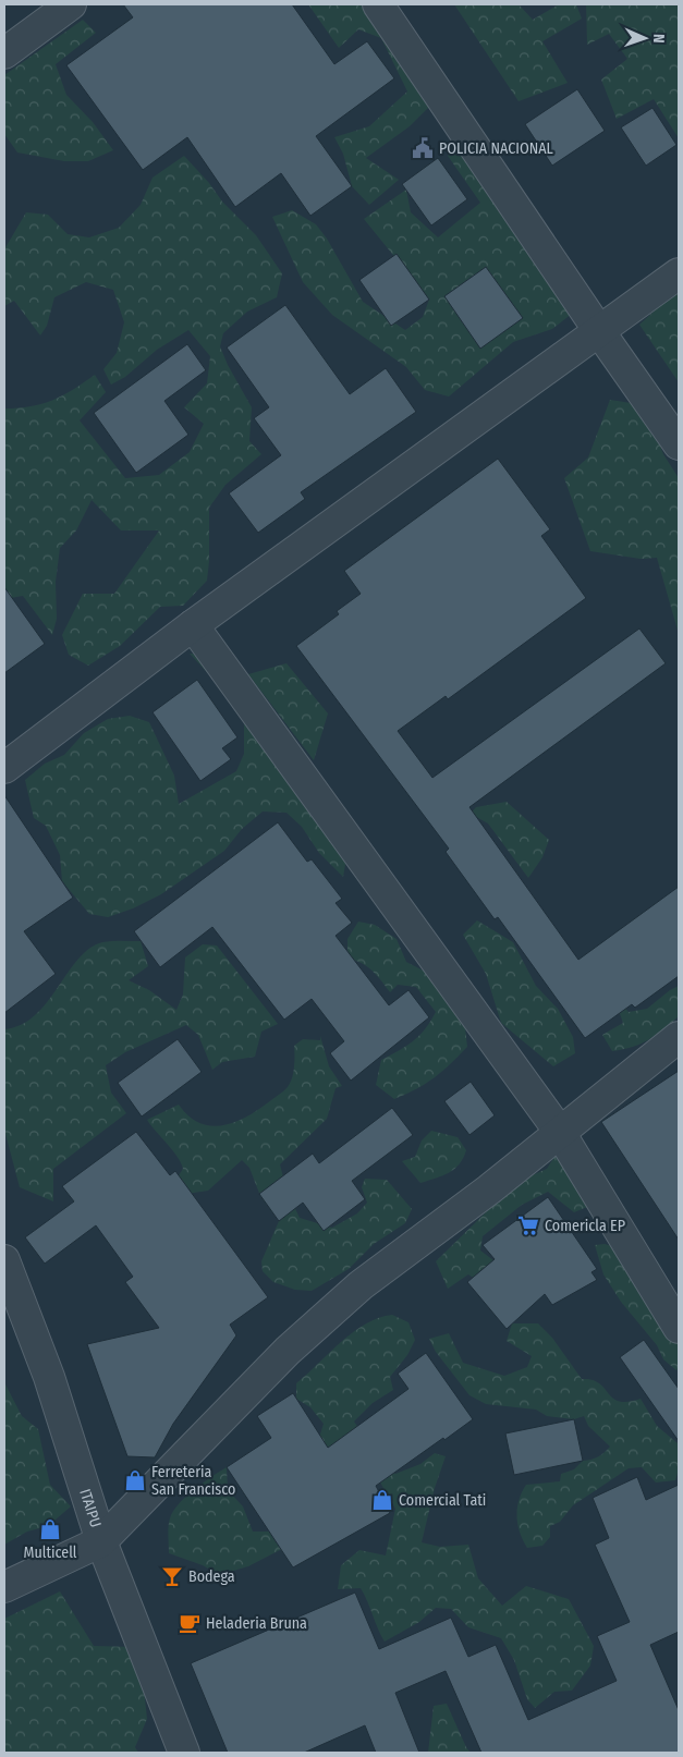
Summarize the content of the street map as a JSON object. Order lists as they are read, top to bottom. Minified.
{"streets":{"street":["ITAIPU"]},"places":{"public building":["POLICIA NACIONAL"],"supermarket":["Comericla EP"],"shop":["Ferreteria San Francisco","Comercial Tati","Multicell"],"bar":["Bodega"],"cafe":["Heladeria Bruna"]},"north":"right"}
